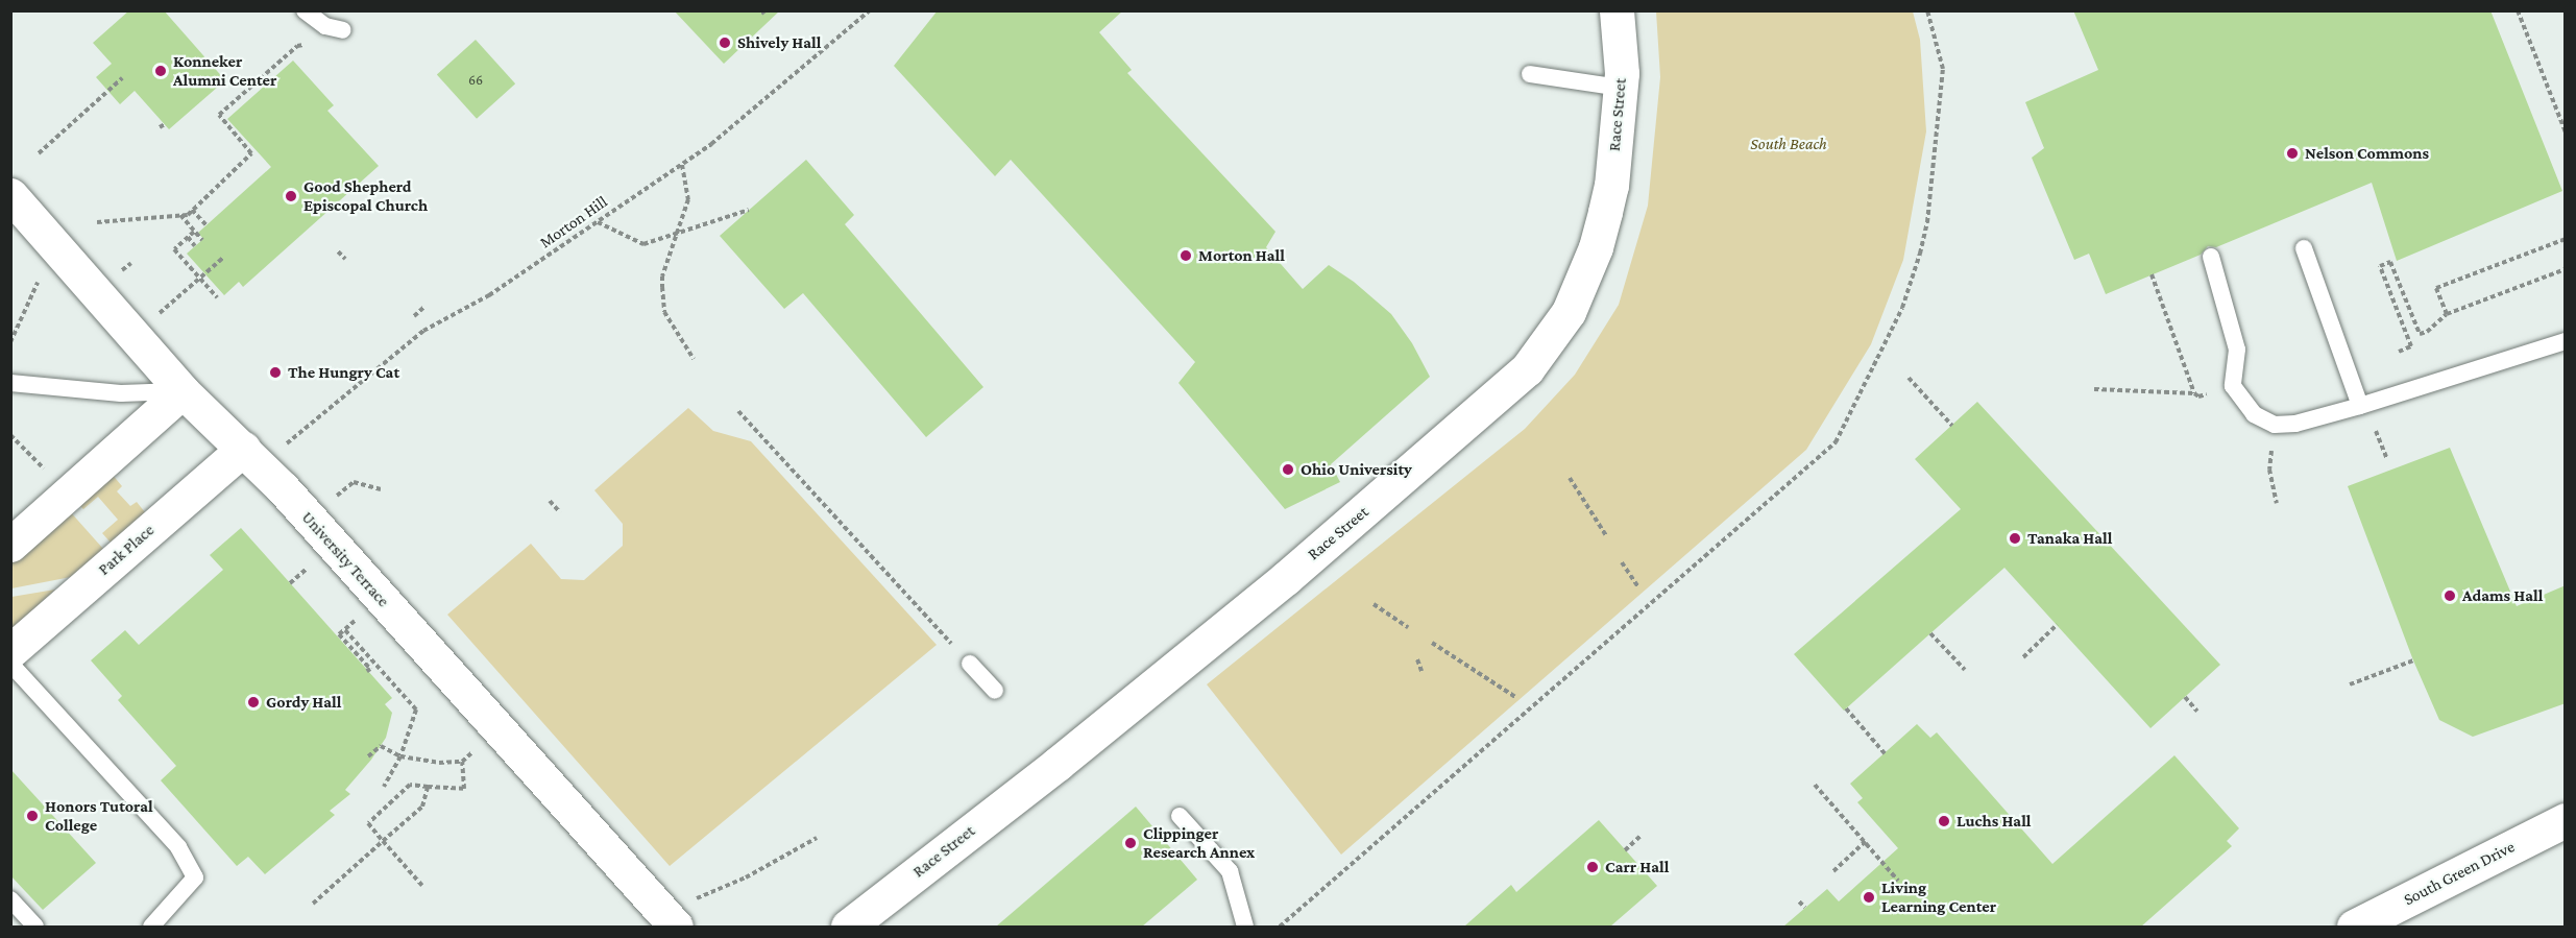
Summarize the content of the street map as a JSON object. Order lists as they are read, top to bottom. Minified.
{"streets":{"street":["Race Street","Park Place","University Terrace","South Green Drive"],"path":["Morton Hill"]},"crossings":[["Park Place","University Terrace"]],"parks":["South Beach"],"places":["Shively Hall","Konneker Alumni Center","Nelson Commons","Good Shepherd Episcopal Church","Morton Hall","The Hungry Cat","Ohio University","Tanaka Hall","Adams Hall","Gordy Hall","Honors Tutoral College","Luchs Hall","Clippinger Research Annex","Carr Hall","Living Learning Center"],"house_numbers":["66"]}
